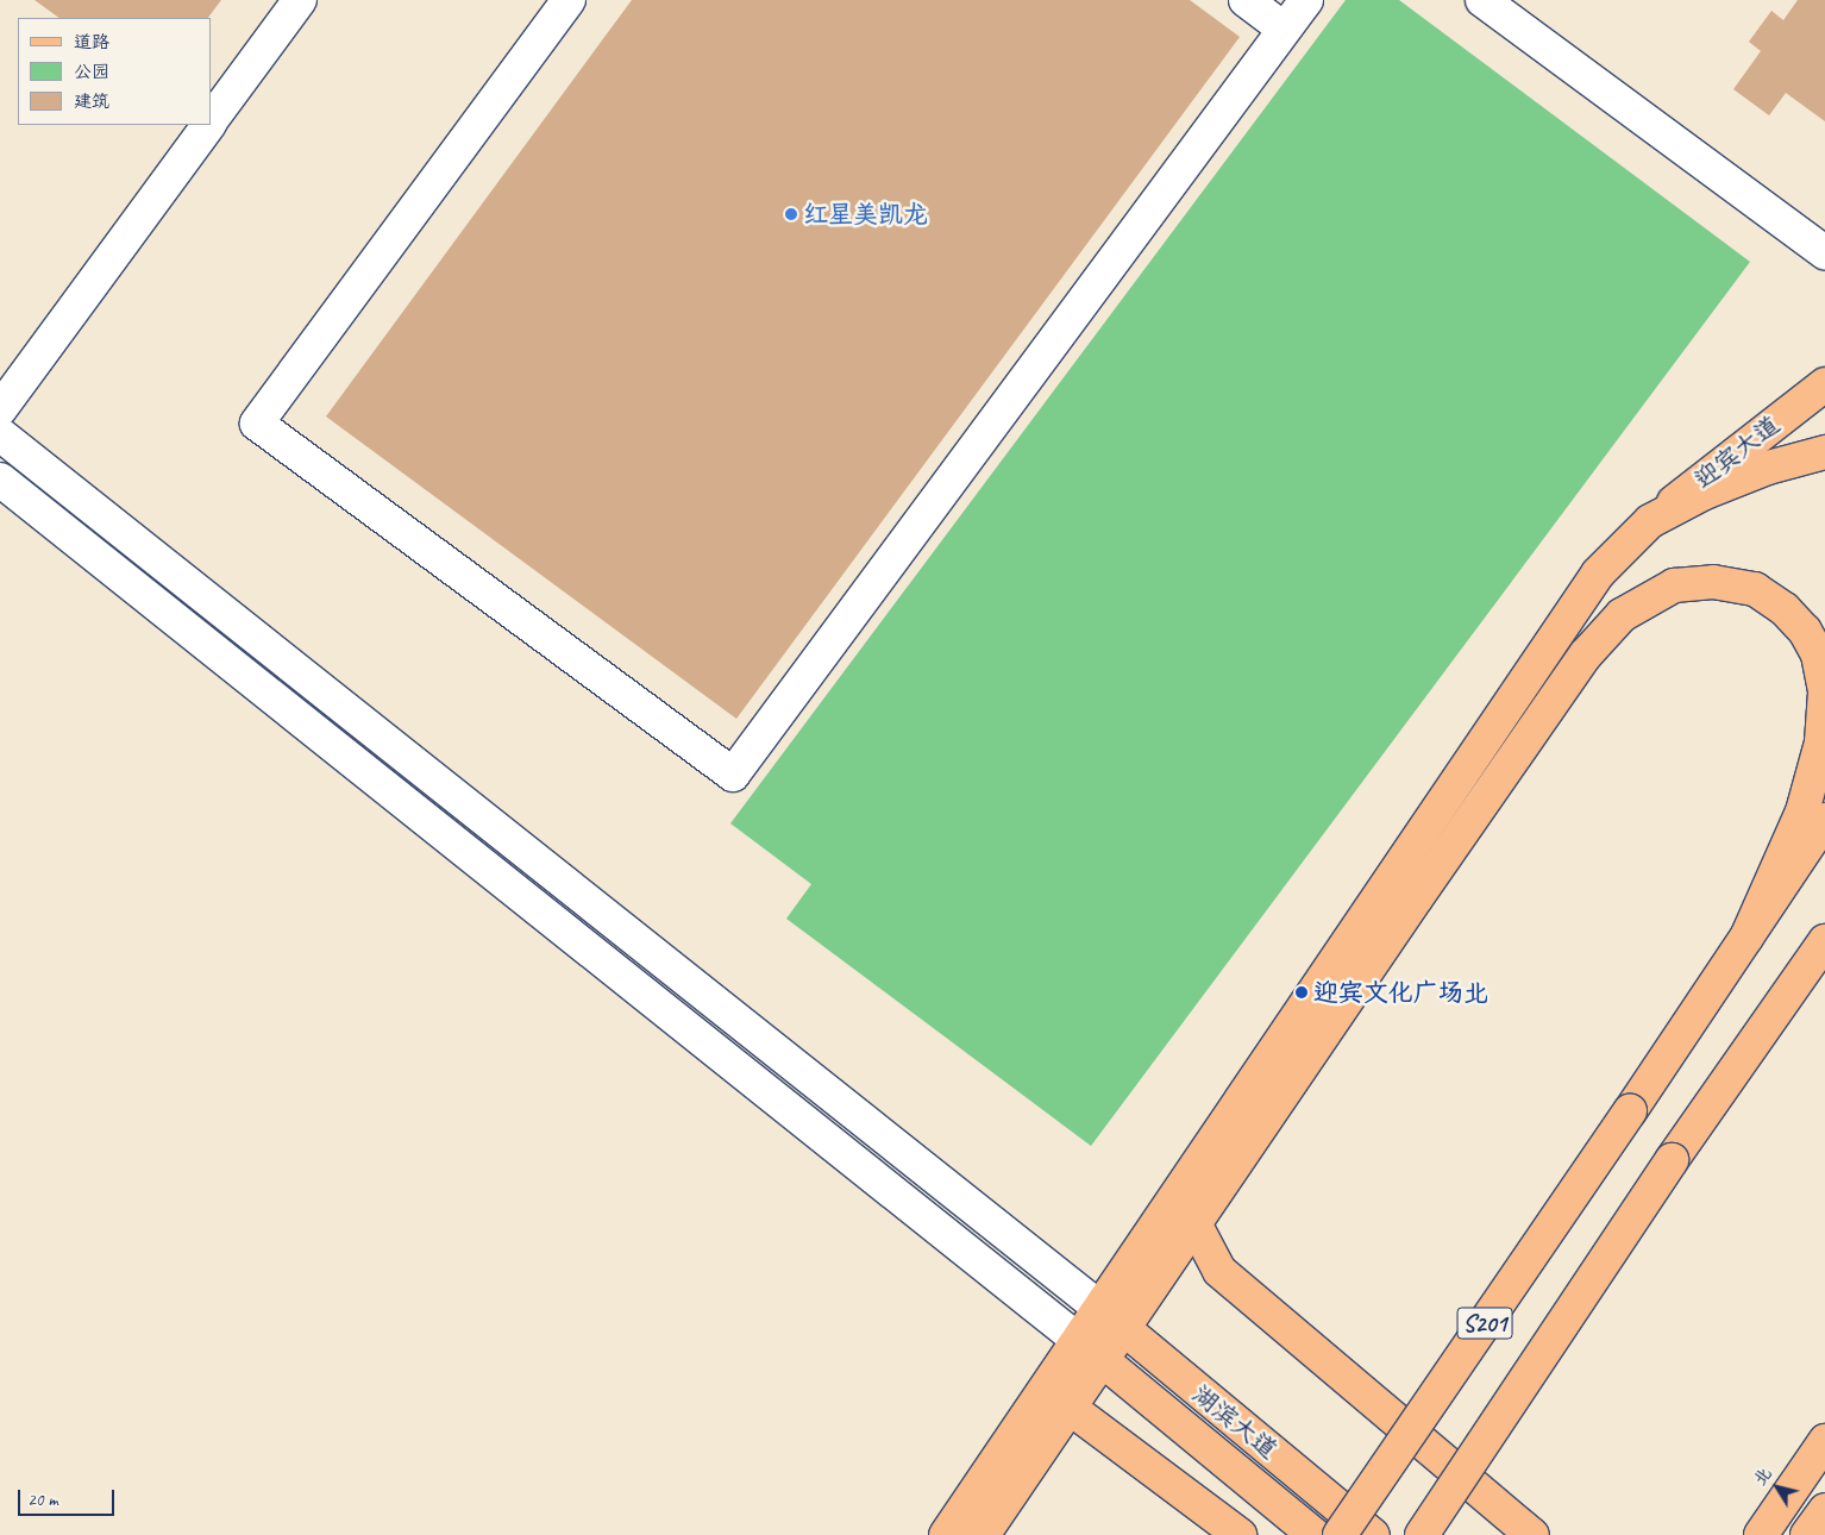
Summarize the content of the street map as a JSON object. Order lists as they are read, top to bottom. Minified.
{"streets":{"main road":["迎宾大道","S201","湖滨大道"]},"places":["红星美凯龙","迎宾文化广场北"],"legend":["道路","公园","建筑"],"scale_bar":"20 m","north":"top left"}
